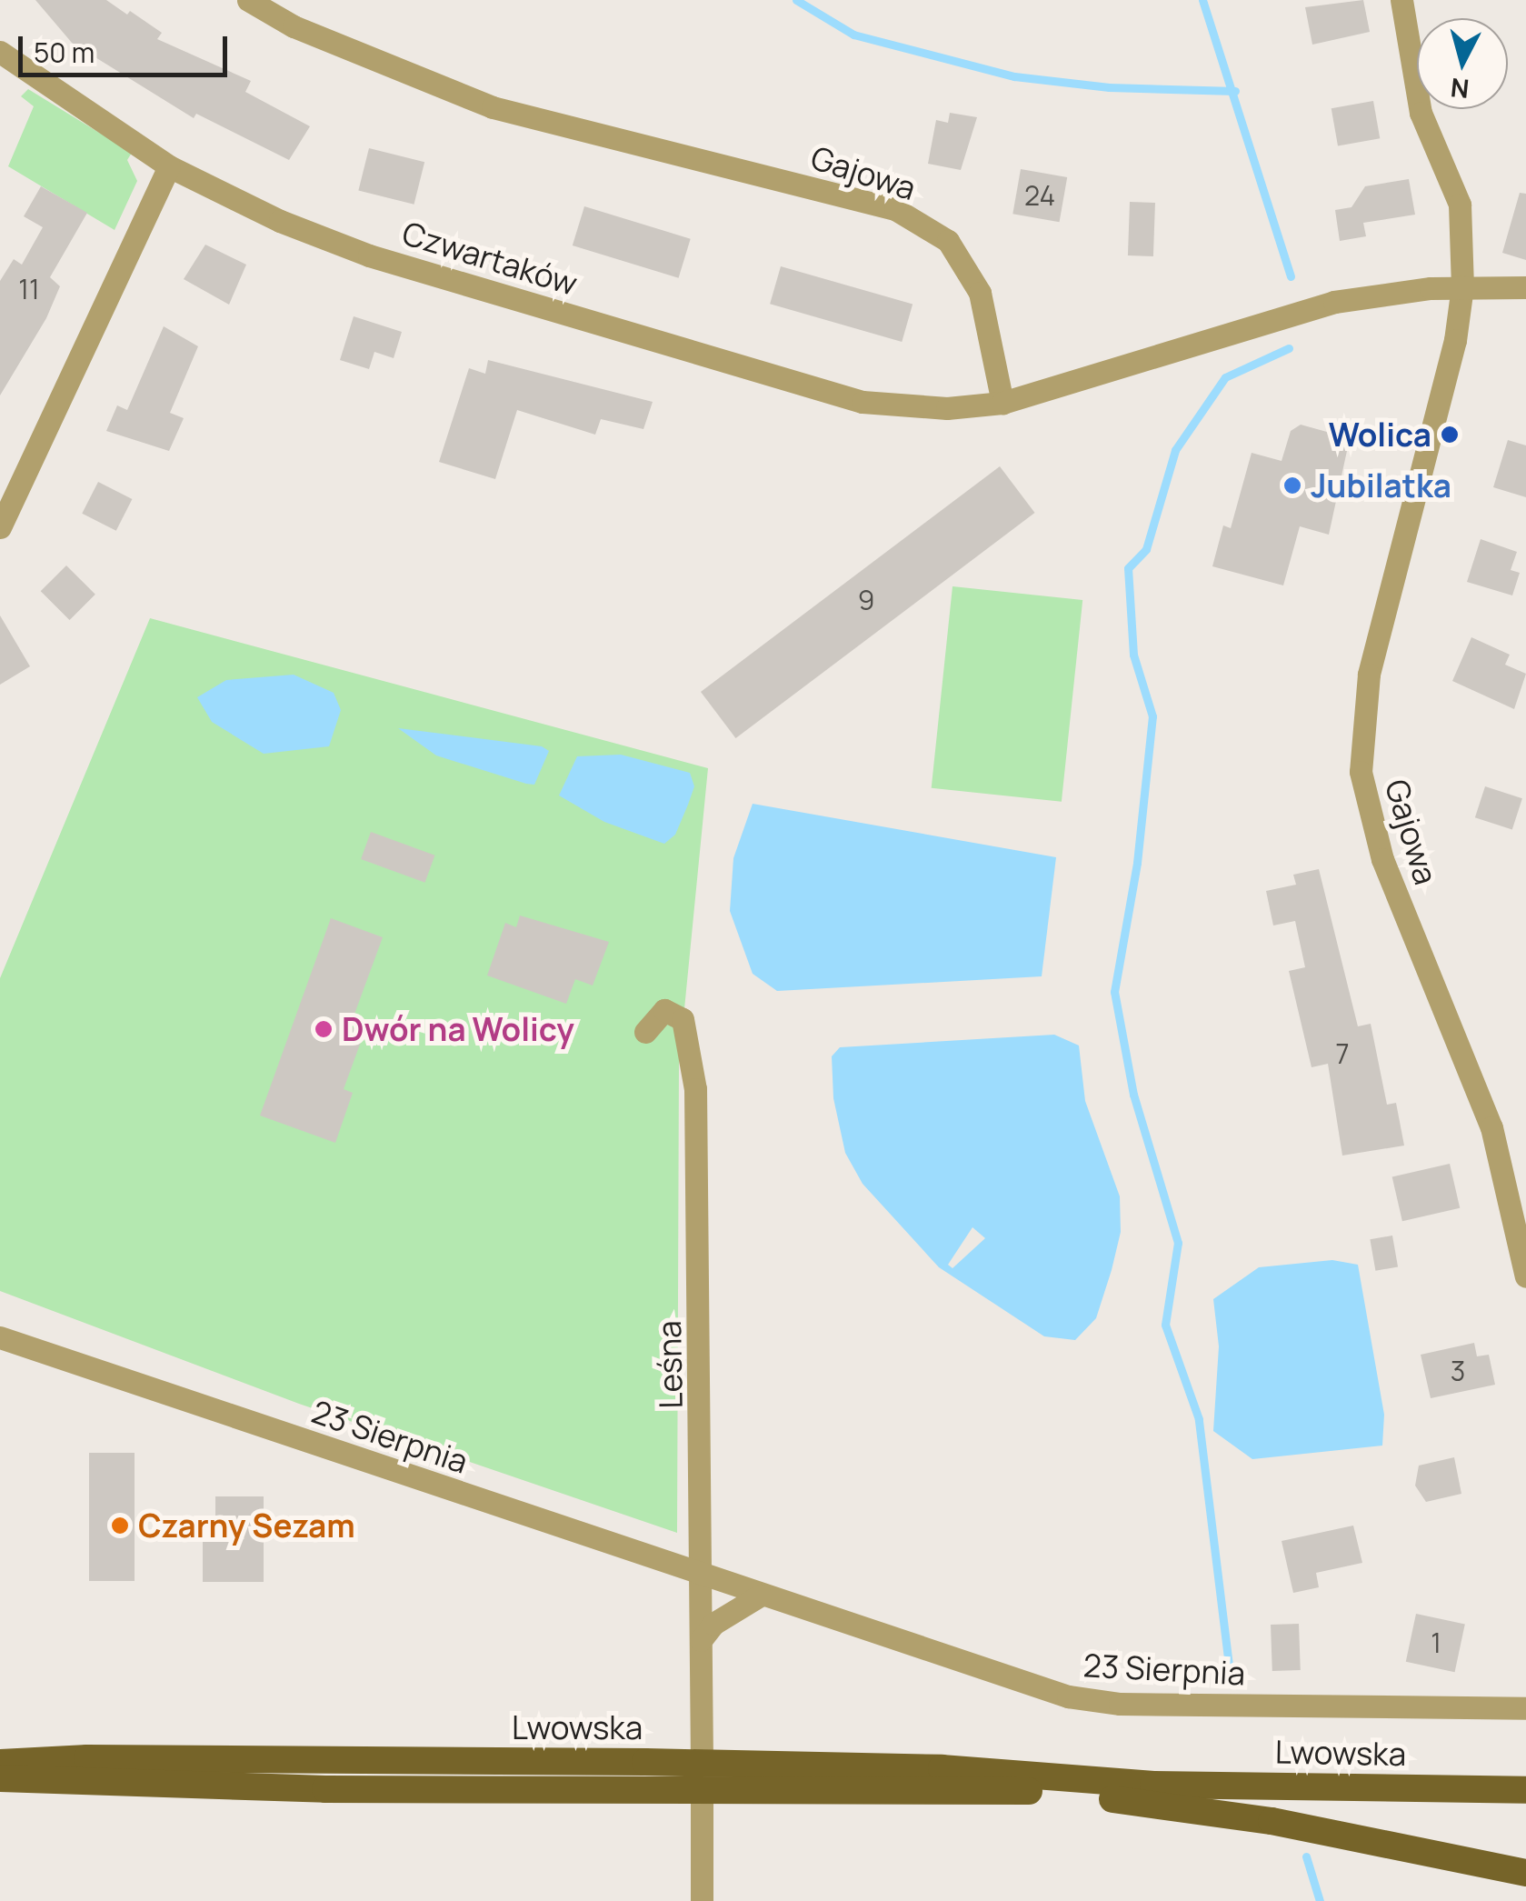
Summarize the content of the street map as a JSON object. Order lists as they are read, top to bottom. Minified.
{"streets":{"main road":["Lwowska"],"street":["Gajowa","Czwartaków","Leśna","23 Sierpnia"]},"crossings":[["Gajowa","Czwartaków"],["Leśna","23 Sierpnia"],["Leśna","Lwowska"]],"places":["Wolica","Jubilatka","Dwór na Wolicy","Czarny Sezam"],"house_numbers":["24","11","9","7","3","1"],"scale_bar":"50 m","north":"bottom"}
